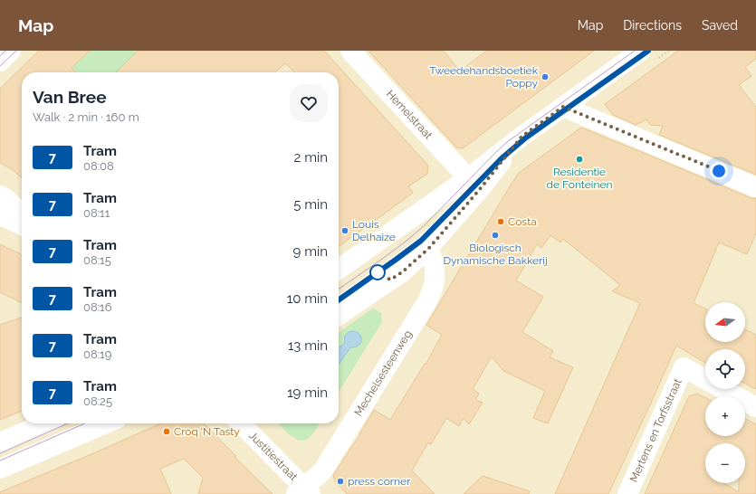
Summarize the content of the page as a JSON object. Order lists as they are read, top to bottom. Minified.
{"streets":{"street":["Hemelstraat","Mechelsesteenweg","Mertens en Torfsstraat","Justitiestraat"]},"crossings":[["Mechelsesteenweg","Justitiestraat"]],"places":["Tweedehandsboetiek Poppy","Residentie de Fonteinen","Costa","Louis Delhaize","Biologisch Dynamische Bakkerij","Croq 'N Tasty","press corner"],"lines":["tram line 7"],"north":"left","page":{"header":"Map","nav":["Map","Directions","Saved"],"heading":["Van Bree","Walk · 2 min · 160 m"],"list":[{"mark":"7","name":"Tram","note":"08:08","value":"2 min"},{"mark":"7","name":"Tram","note":"08:11","value":"5 min"},{"mark":"7","name":"Tram","note":"08:15","value":"9 min"},{"mark":"7","name":"Tram","note":"08:16","value":"10 min"},{"mark":"7","name":"Tram","note":"08:19","value":"13 min"},{"mark":"7","name":"Tram","note":"08:25","value":"19 min"}],"map_buttons":["+","−"]}}
